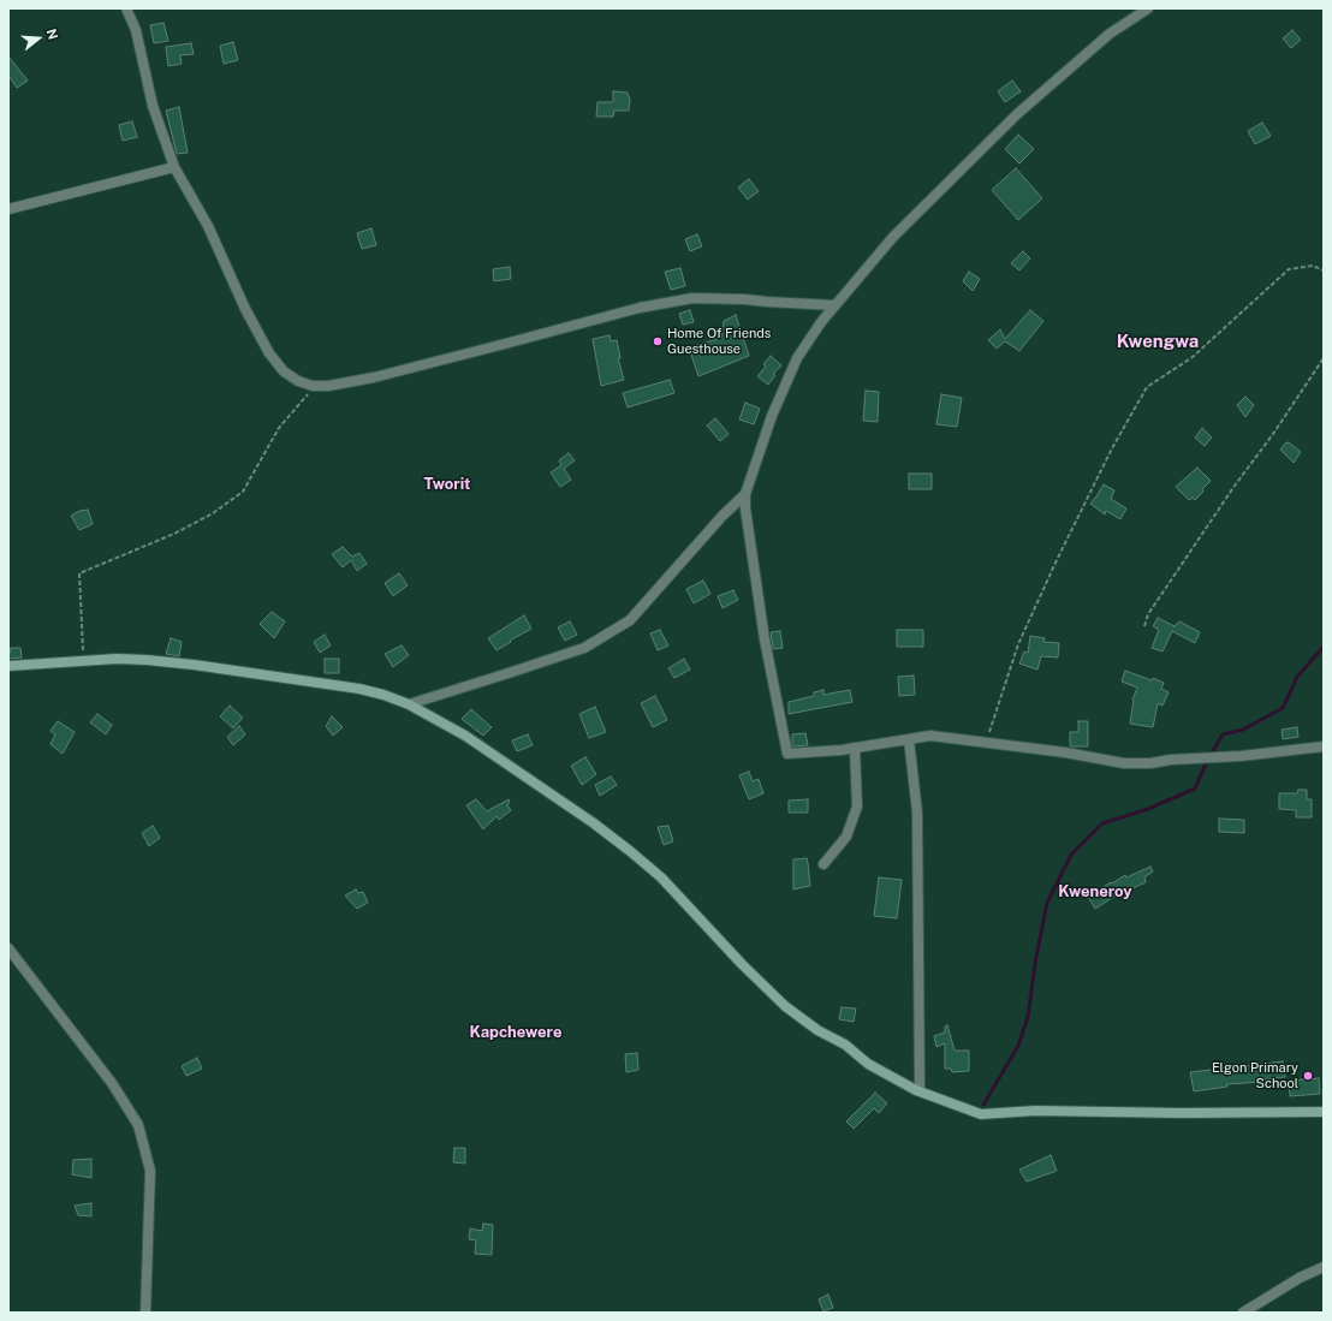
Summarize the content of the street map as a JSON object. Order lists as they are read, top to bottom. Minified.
{"districts":["Kwengwa","Tworit","Kweneroy","Kapchewere"],"places":["Home Of Friends Guesthouse","Elgon Primary School"],"north":"right"}
